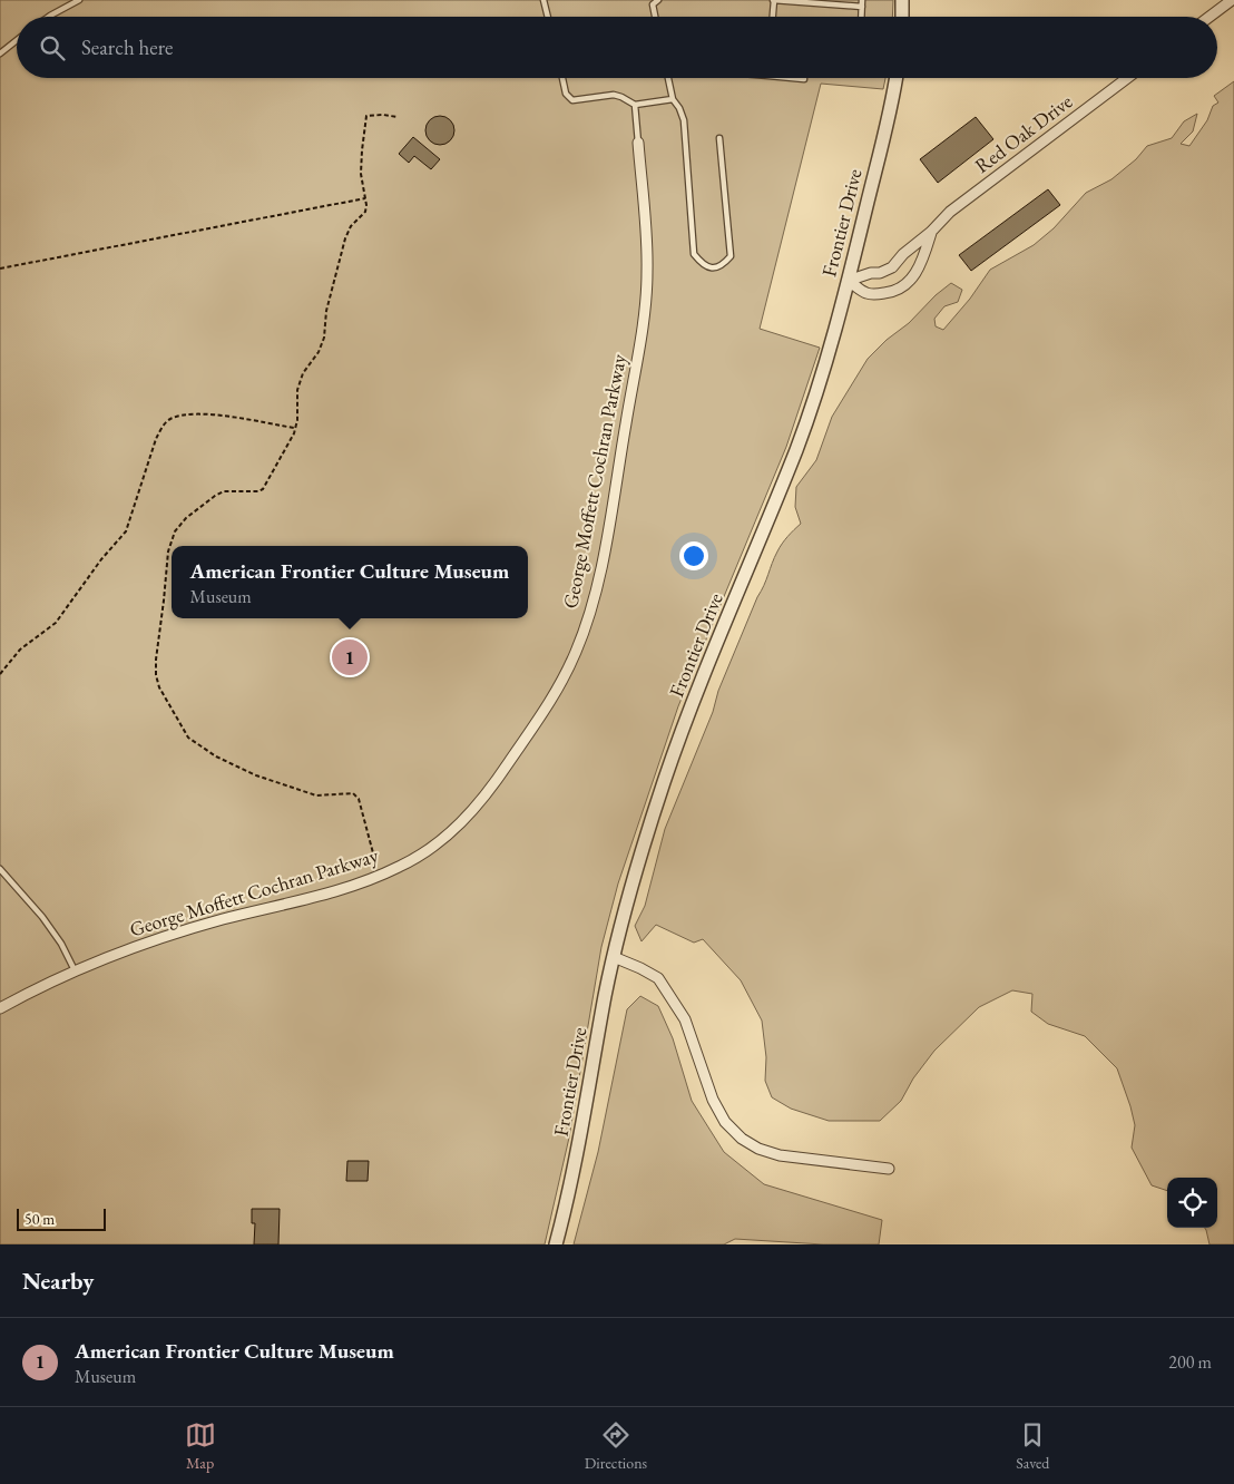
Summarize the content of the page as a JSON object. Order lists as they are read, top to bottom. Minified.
{"streets":{"street":["Red Oak Drive","Frontier Drive","George Moffett Cochran Parkway"]},"crossings":[["Red Oak Drive","Frontier Drive"]],"scale_bar":"50 m","page":{"search":"Search here","popup":["American Frontier Culture Museum","Museum"],"pins":"1","scale":"50 m","heading":"Nearby","list":[{"mark":"1","name":"American Frontier Culture Museum","note":"Museum","value":"200 m"}],"nav":["Map","Directions","Saved"]}}
